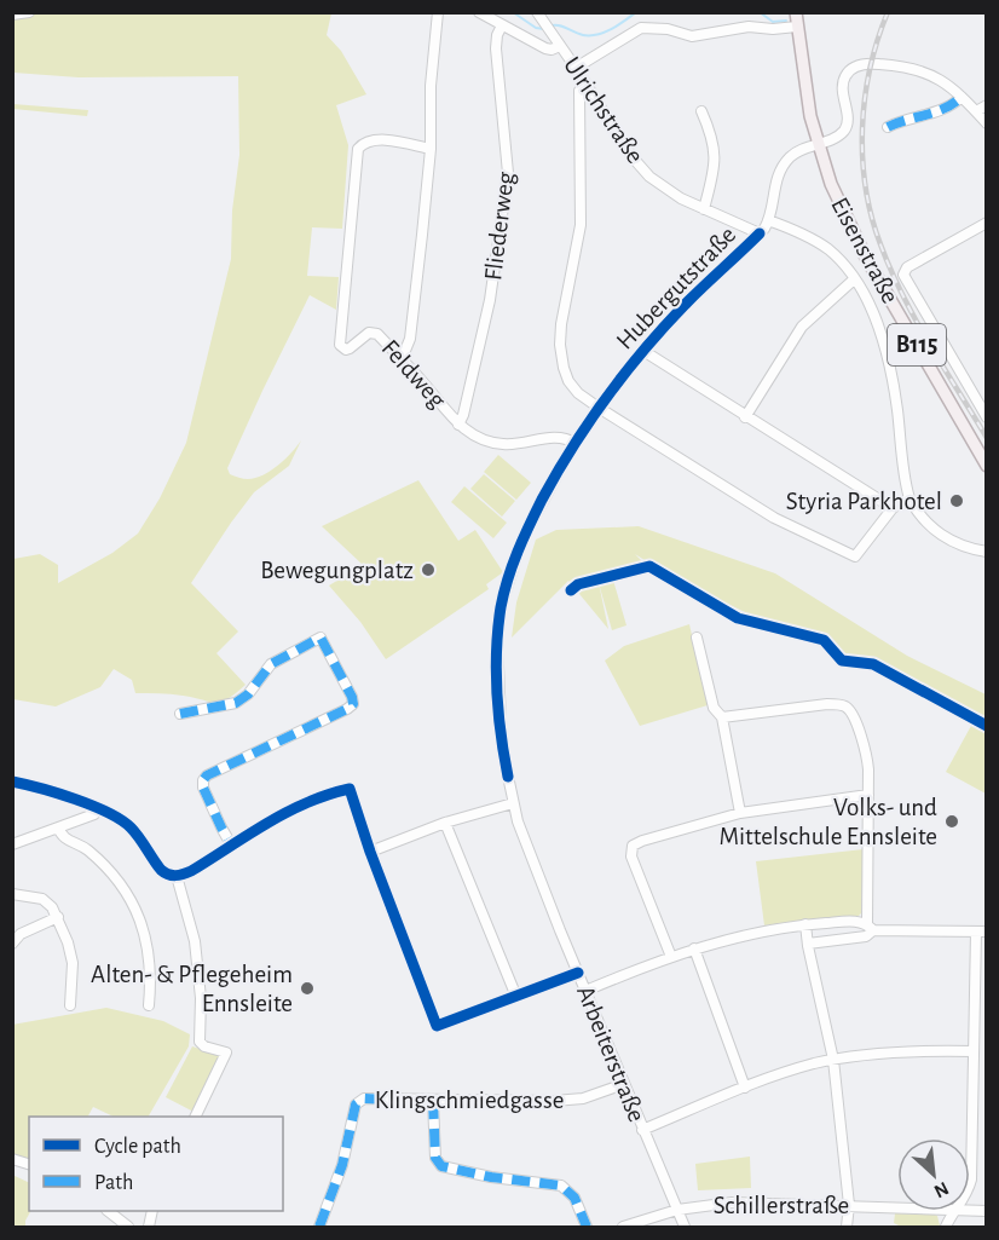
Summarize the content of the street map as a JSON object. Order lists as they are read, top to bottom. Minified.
{"streets":{"main road":["Eisenstraße","B115"],"street":["Ulrichstraße","Fliederweg","Hubergutstraße","Feldweg","Arbeiterstraße","Klingschmiedgasse","Schillerstraße"]},"crossings":[["Ulrichstraße","Hubergutstraße"],["Fliederweg","Feldweg"],["Eisenstraße","Hubergutstraße"],["Hubergutstraße","Feldweg"],["Hubergutstraße","Arbeiterstraße"],["Feldweg","Arbeiterstraße"],["Arbeiterstraße","Klingschmiedgasse"],["Arbeiterstraße","Schillerstraße"]],"places":["Styria Parkhotel","Bewegungplatz","Volks- und Mittelschule Ennsleite","Alten- & Pflegeheim Ennsleite"],"legend":["Cycle path","Path"],"north":"bottom right"}
